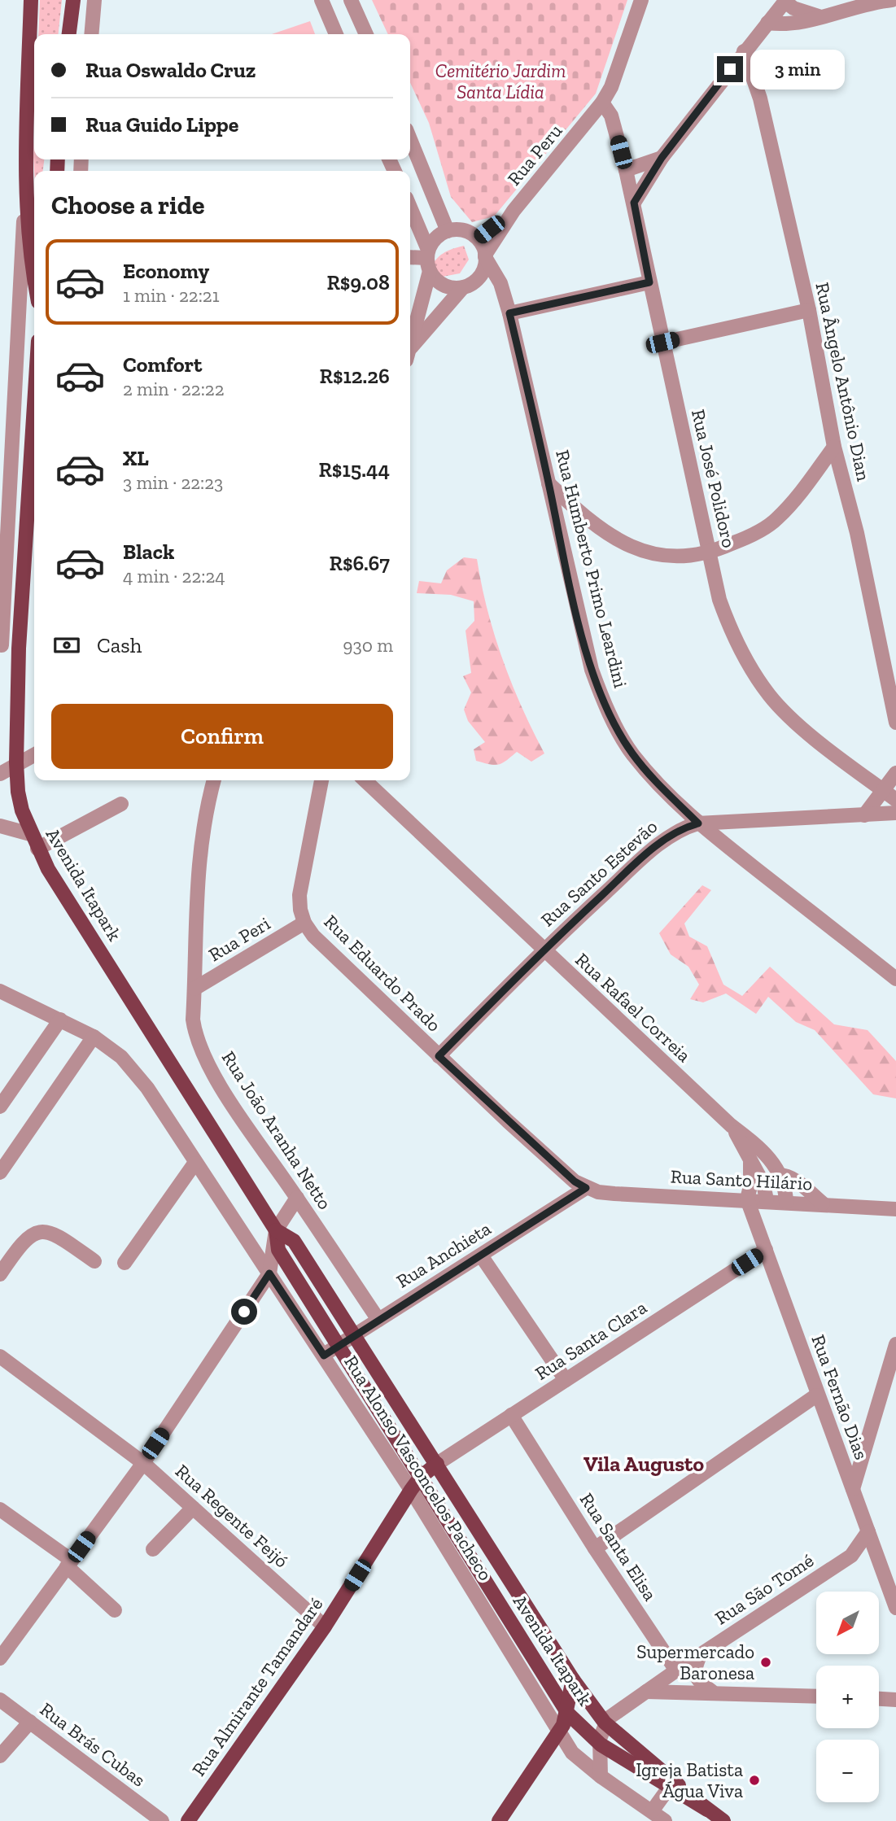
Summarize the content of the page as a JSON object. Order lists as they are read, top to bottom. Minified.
{"streets":{"main road":["Avenida Itapark","Rua Almirante Tamandaré"],"street":["Rua Peru","Rua Ângelo Antônio Dian","Rua José Polidoro","Rua Humberto Primo Leardini","Rua Santo Estevão","Rua Peri","Rua Eduardo Prado","Rua Rafael Correia","Rua João Aranha Netto","Rua Santo Hilário","Rua Anchieta","Rua Santa Clara","Rua Fernão Dias","Rua Alonso Vasconcelos Pacheco","Rua Regente Feijó","Rua Santa Elisa","Rua São Tomé","Rua Brás Cubas"]},"crossings":[["Rua Peru","Rua José Polidoro"],["Rua Peru","Rua Humberto Primo Leardini"],["Rua Humberto Primo Leardini","Rua Santo Estevão"],["Rua Santo Estevão","Rua Eduardo Prado"],["Rua Santo Estevão","Rua Rafael Correia"],["Avenida Itapark","Rua Anchieta"],["Avenida Itapark","Rua Santa Clara"],["Avenida Itapark","Rua Alonso Vasconcelos Pacheco"],["Avenida Itapark","Rua São Tomé"],["Avenida Itapark","Rua Almirante Tamandaré"],["Rua Peri","Rua Eduardo Prado"],["Rua Peri","Rua João Aranha Netto"],["Rua Eduardo Prado","Rua Santo Hilário"],["Rua Eduardo Prado","Rua Anchieta"],["Rua Rafael Correia","Rua Santo Hilário"],["Rua João Aranha Netto","Rua Anchieta"],["Rua Santo Hilário","Rua Anchieta"],["Rua Santo Hilário","Rua Fernão Dias"],["Rua Anchieta","Rua Alonso Vasconcelos Pacheco"],["Rua Santa Clara","Rua Fernão Dias"],["Rua Santa Clara","Rua Santa Elisa"],["Rua Santa Clara","Rua Almirante Tamandaré"],["Rua Fernão Dias","Rua São Tomé"],["Rua Alonso Vasconcelos Pacheco","Rua Almirante Tamandaré"],["Rua Regente Feijó","Rua Almirante Tamandaré"],["Rua Santa Elisa","Rua São Tomé"]],"districts":["Vila Augusto"],"parks":["Cemitério Jardim Santa Lídia"],"places":["Supermercado Baronesa","Igreja Batista Água Viva"],"north":"bottom left","page":{"banner":["Rua Oswaldo Cruz","Rua Guido Lippe"],"bubble":"3 min","heading":"Choose a ride","list":[{"name":"Economy","note":"1 min · 22:21","value":"R$9.08"},{"name":"Comfort","note":"2 min · 22:22","value":"R$12.26"},{"name":"XL","note":"3 min · 22:23","value":"R$15.44"},{"name":"Black","note":"4 min · 22:24","value":"R$6.67"}],"pay":["Cash","930 m"],"buttons":"Confirm","map_buttons":["+","−"]}}
